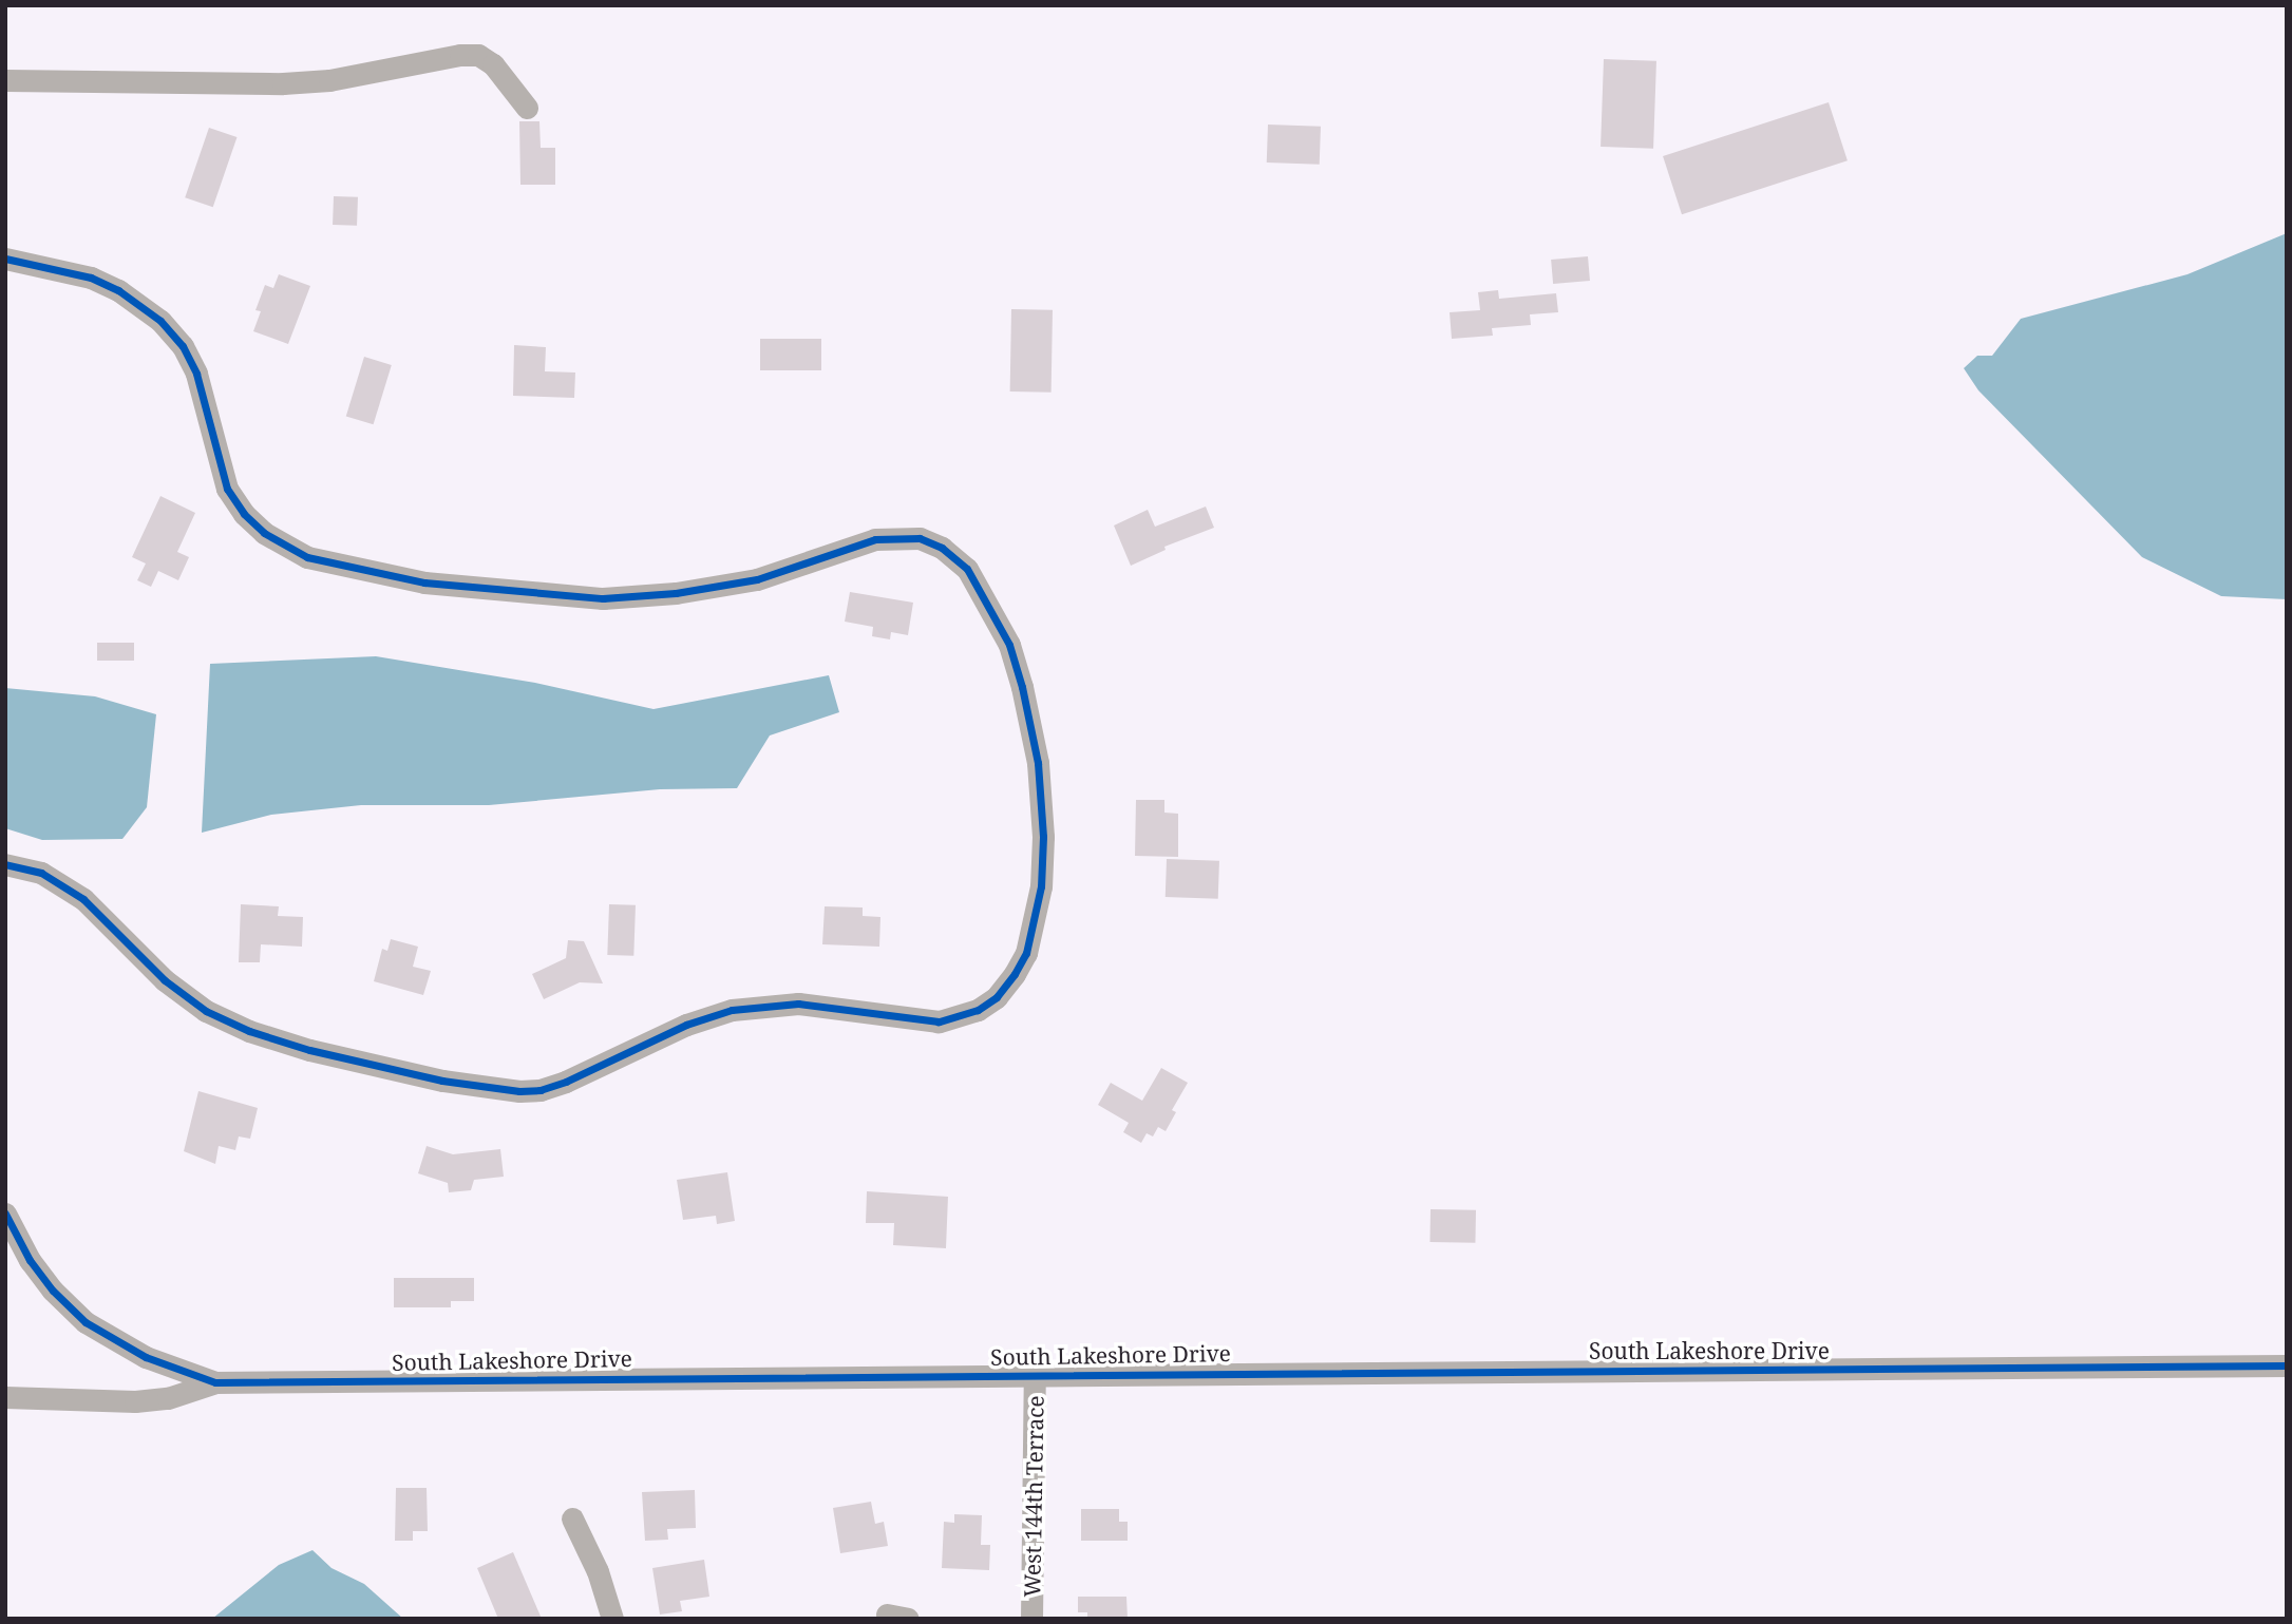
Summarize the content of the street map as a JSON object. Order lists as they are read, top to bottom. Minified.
{"streets":{"street":["South Lakeshore Drive","West 144th Terrace"]},"crossings":[["South Lakeshore Drive","West 144th Terrace"]]}
